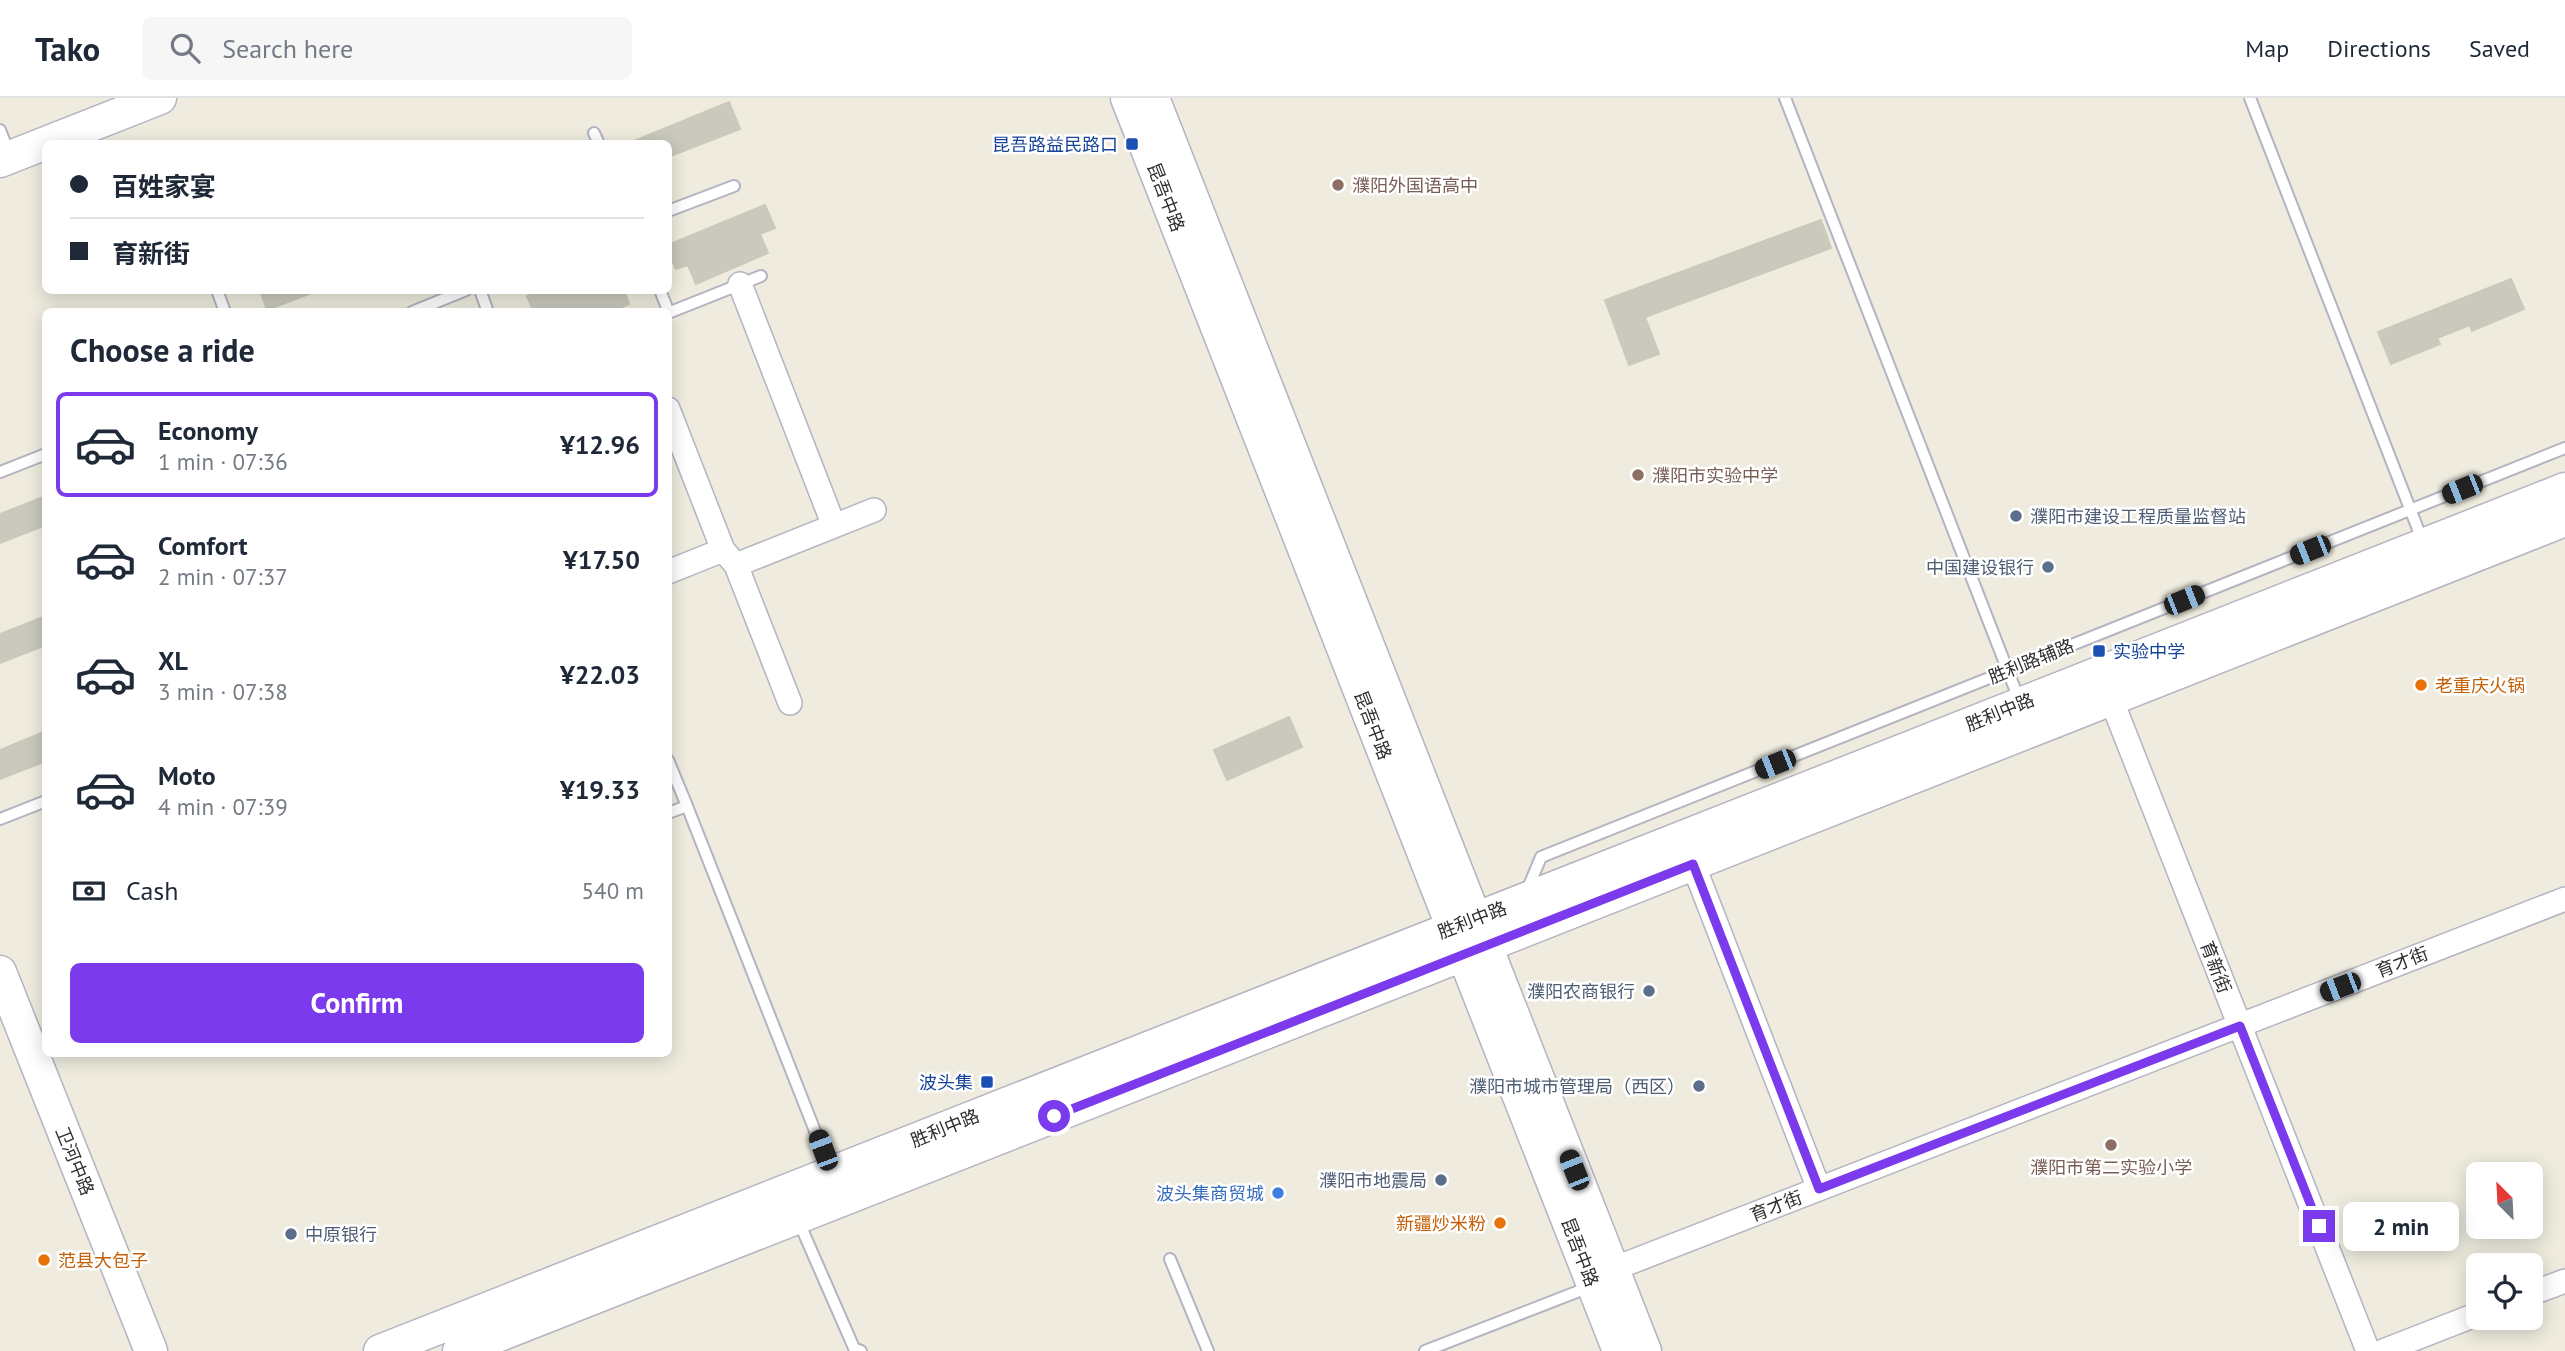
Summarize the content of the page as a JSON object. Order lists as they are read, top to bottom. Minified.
{"streets":{"main road":["昆吾中路","胜利中路","卫河中路"],"street":["育才街","育新街"],"lane":["胜利路辅路"]},"crossings":[["昆吾中路","胜利中路"],["昆吾中路","育才街"],["胜利路辅路","胜利中路"],["胜利中路","育新街"],["育才街","育新街"]],"places":{"transit":["昆吾路益民路口","实验中学","波头集"],"other":["濮阳外国语高中","濮阳市实验中学","濮阳市建设工程质量监督站","中国建设银行","老重庆火锅","濮阳农商银行","濮阳市城市管理局（西区）","濮阳市第二实验小学","濮阳市地震局","波头集商贸城","新疆炒米粉","中原银行","范县大包子"]},"north":"top left","page":{"header":"Tako","search":"Search here","nav":["Map","Directions","Saved"],"banner":["百姓家宴","育新街"],"heading":"Choose a ride","list":[{"name":"Economy","note":"1 min · 07:36","value":"¥12.96"},{"name":"Comfort","note":"2 min · 07:37","value":"¥17.50"},{"name":"XL","note":"3 min · 07:38","value":"¥22.03"},{"name":"Moto","note":"4 min · 07:39","value":"¥19.33"}],"pay":["Cash","540 m"],"buttons":"Confirm","bubble":"2 min"}}
